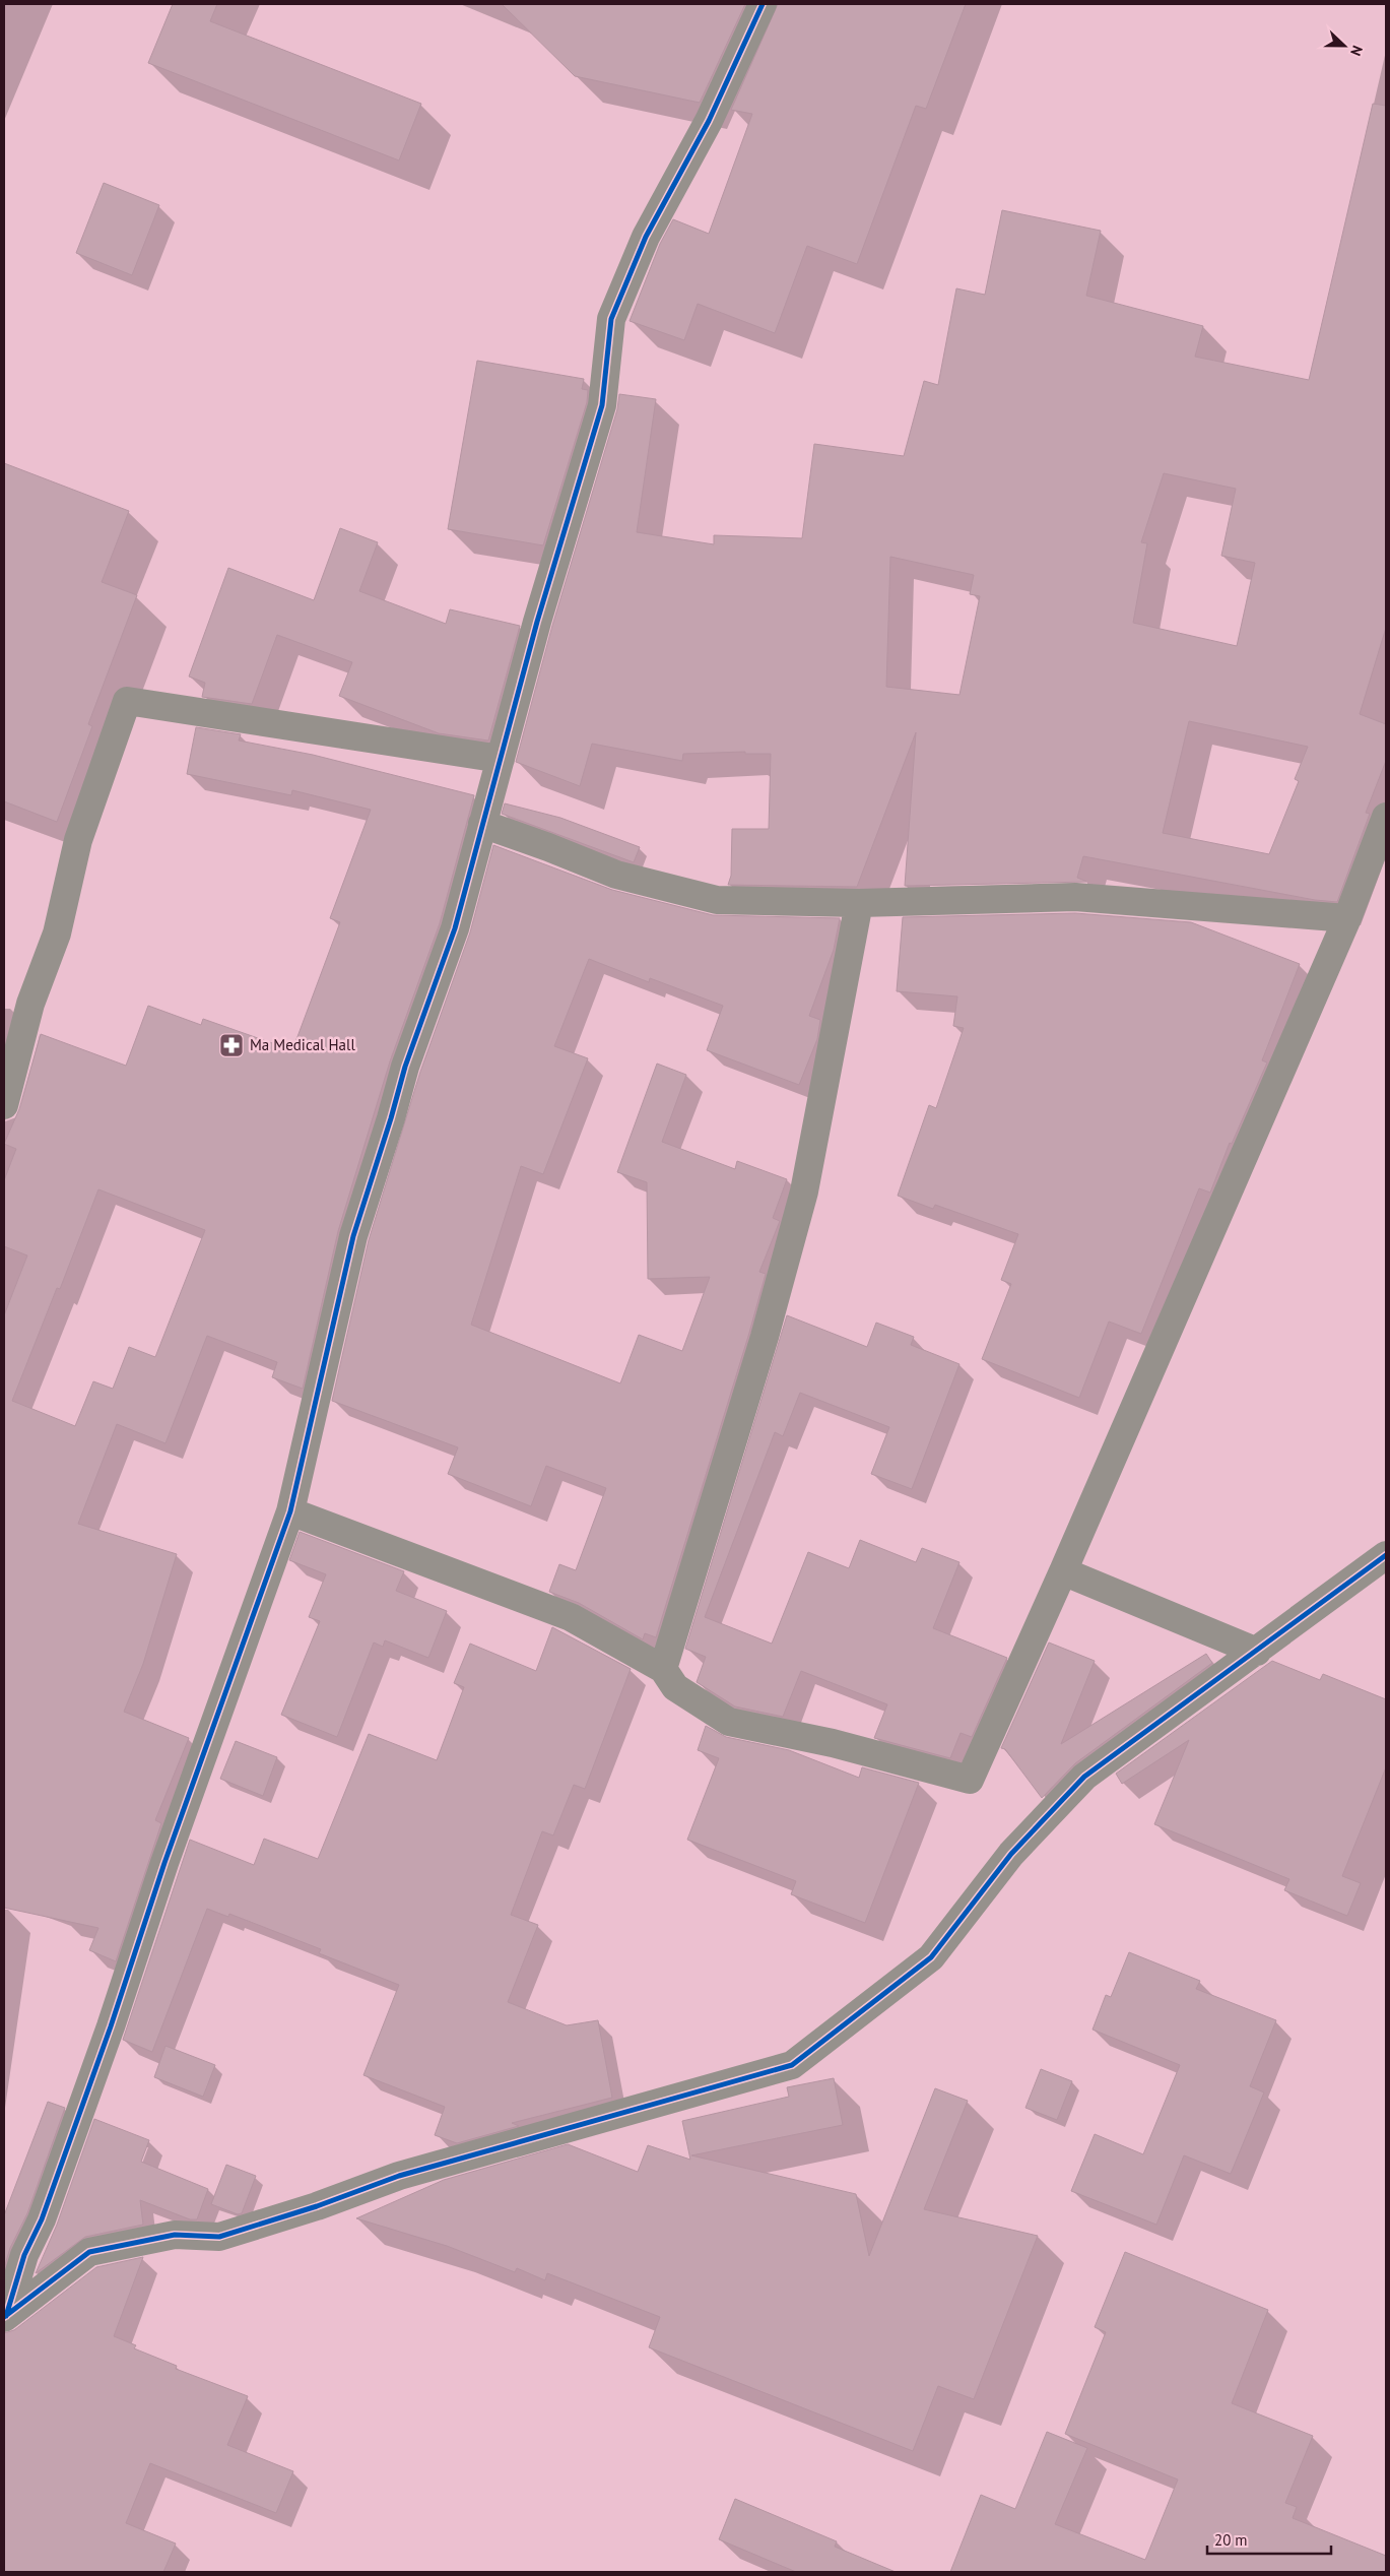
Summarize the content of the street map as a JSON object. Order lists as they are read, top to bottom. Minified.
{"places":{"pharmacy":["Ma Medical Hall"]},"scale_bar":"20 m","north":"right"}
